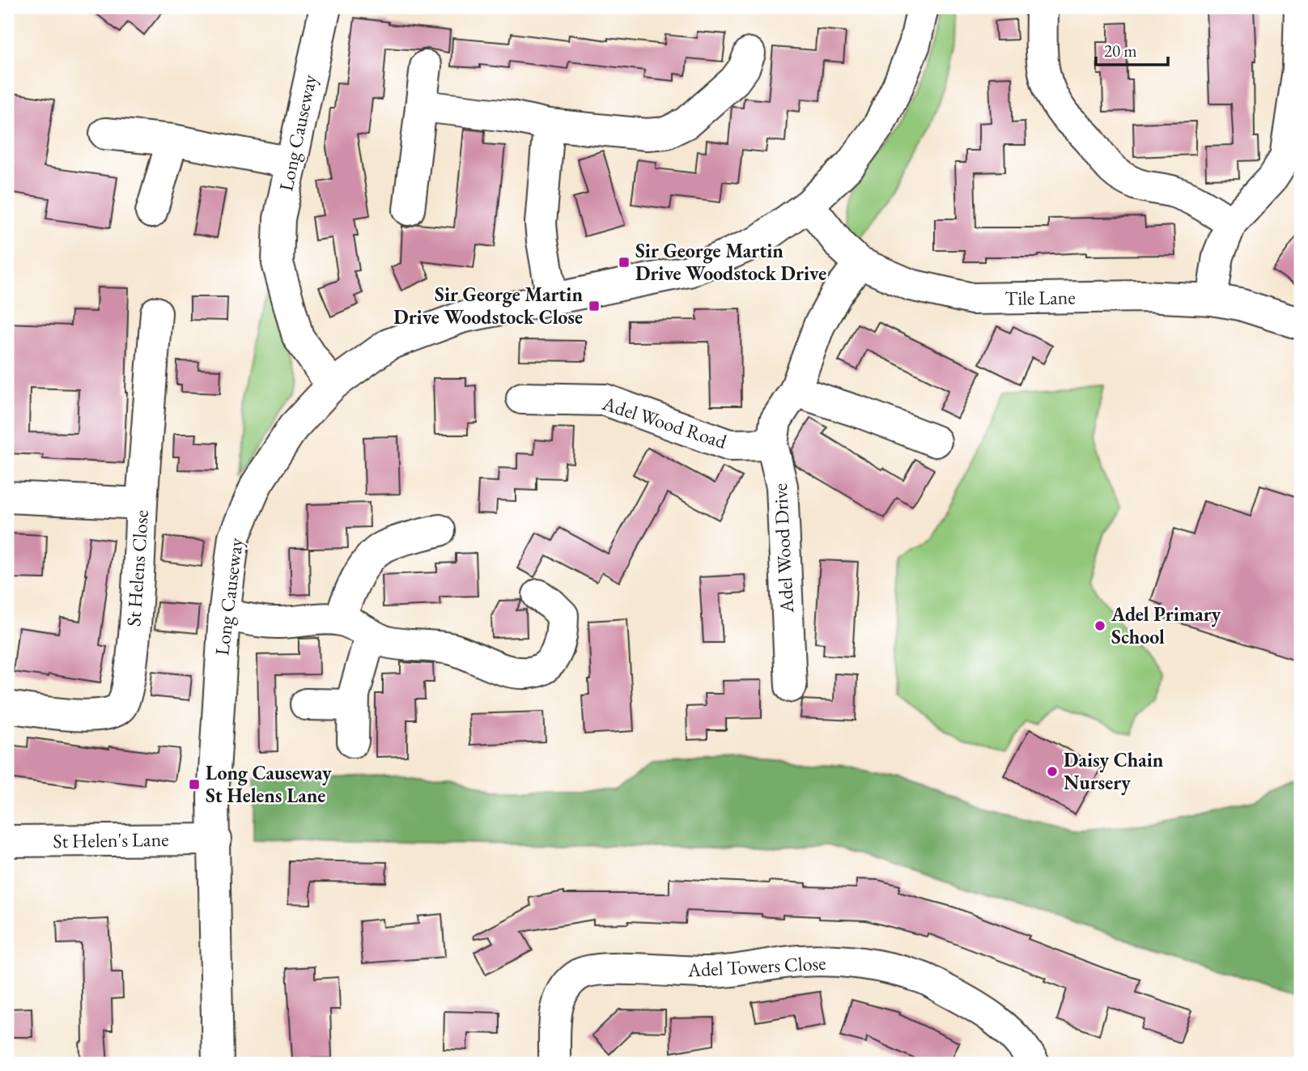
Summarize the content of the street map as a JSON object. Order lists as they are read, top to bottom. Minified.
{"streets":{"street":["Long Causeway","Tile Lane","Adel Wood Road","Adel Wood Drive","St Helens Close","St Helen's Lane","Adel Towers Close"]},"crossings":[["Long Causeway","St Helen's Lane"],["Tile Lane","Adel Wood Drive"],["Adel Wood Road","Adel Wood Drive"]],"places":{"transit":["Sir George Martin Drive Woodstock Drive","Sir George Martin Drive Woodstock Close","Long Causeway St Helens Lane"],"other":["Adel Primary School","Daisy Chain Nursery"]},"scale_bar":"20 m"}
